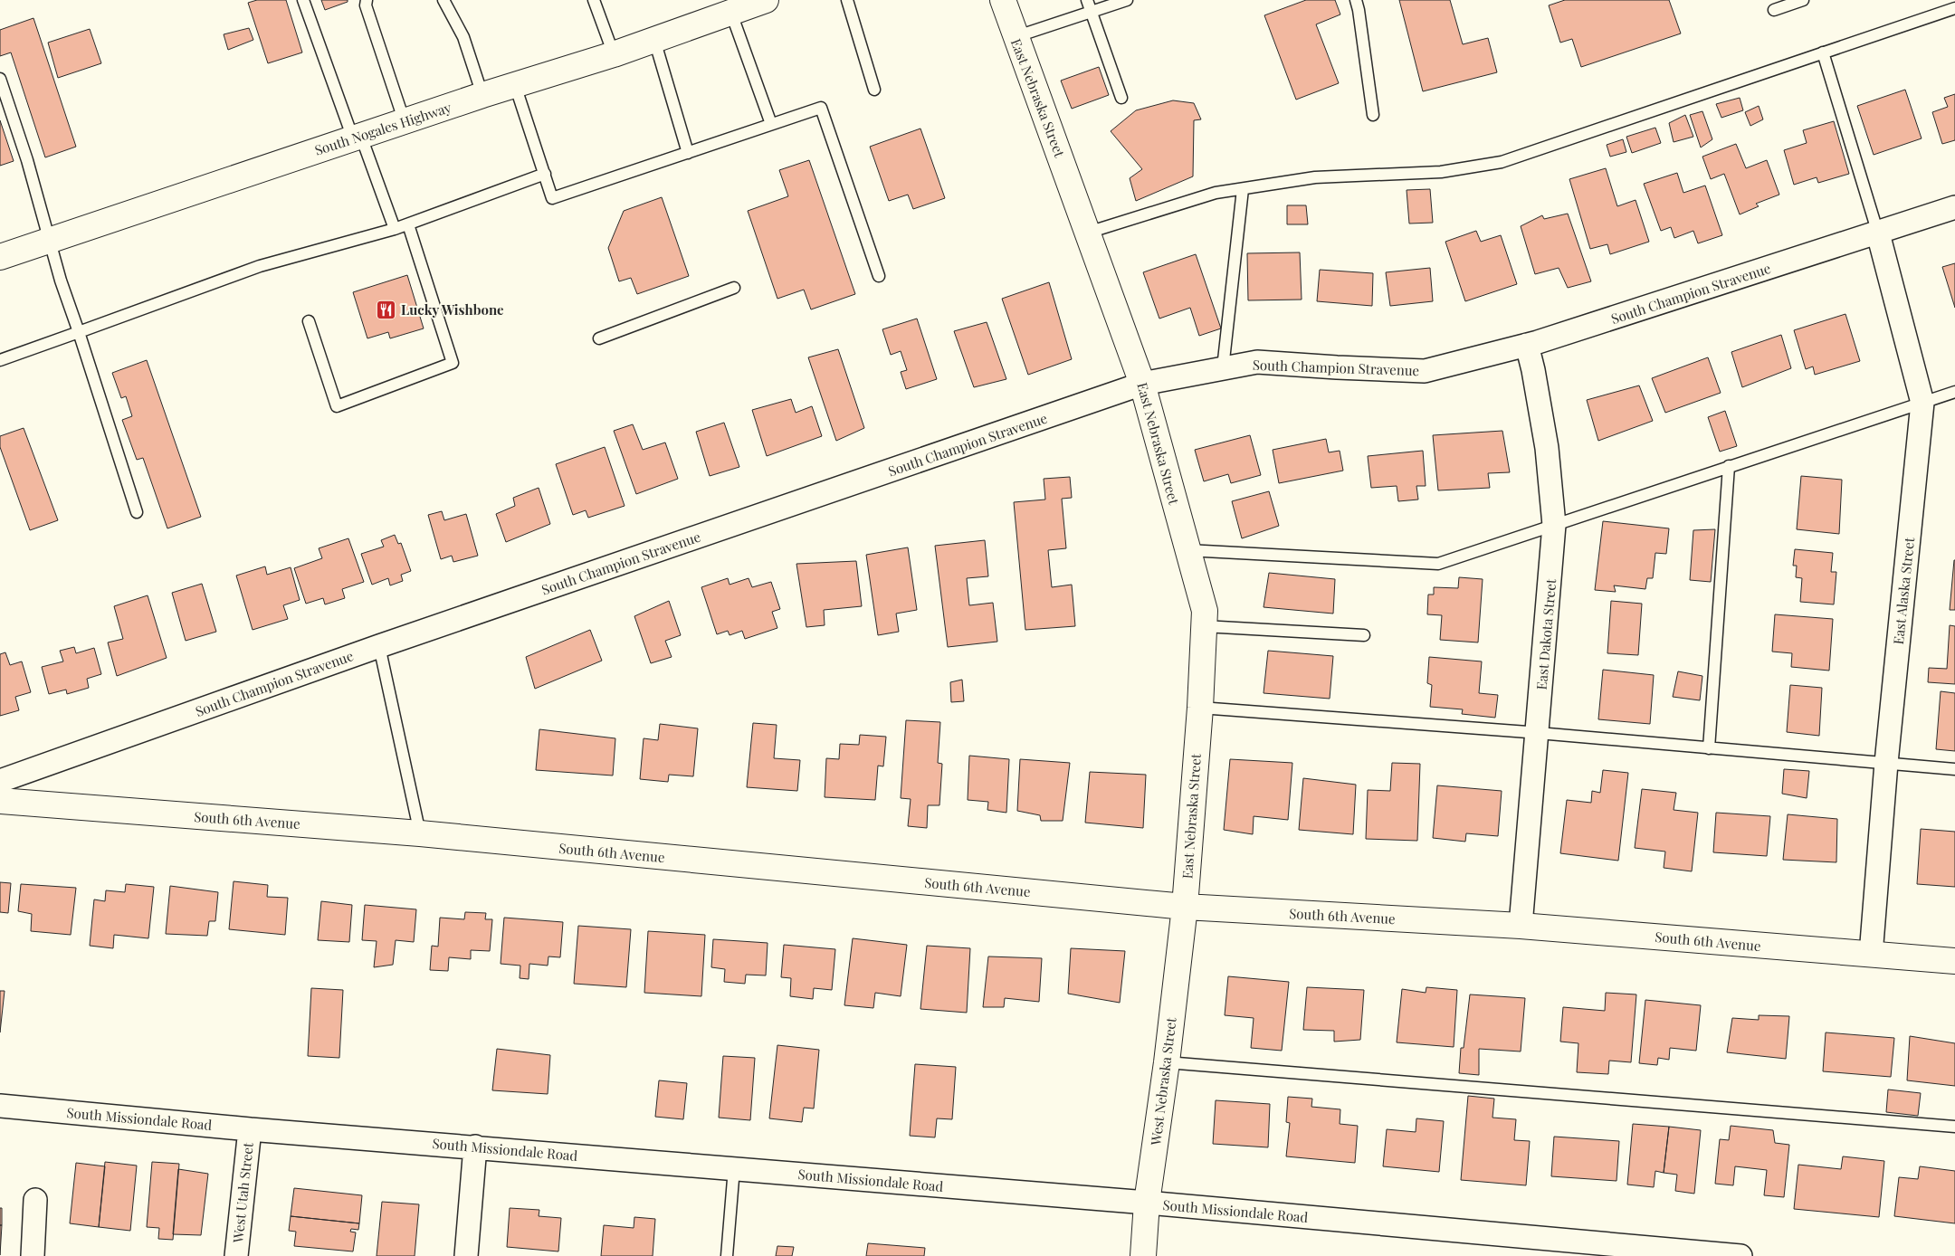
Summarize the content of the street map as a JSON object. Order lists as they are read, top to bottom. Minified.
{"streets":{"street":["East Nebraska Street","South Nogales Highway","South Champion Stravenue","East Alaska Street","East Dakota Street","South 6th Avenue","West Nebraska Street","South Missiondale Road","West Utah Street"]},"crossings":[["East Nebraska Street","South Champion Stravenue"],["East Nebraska Street","South 6th Avenue"],["East Nebraska Street","West Nebraska Street"],["South Champion Stravenue","East Alaska Street"],["South Champion Stravenue","East Dakota Street"],["East Alaska Street","South 6th Avenue"],["East Dakota Street","South 6th Avenue"],["South 6th Avenue","West Nebraska Street"],["West Nebraska Street","South Missiondale Road"],["South Missiondale Road","West Utah Street"]],"places":{"restaurant":["Lucky Wishbone"]}}
